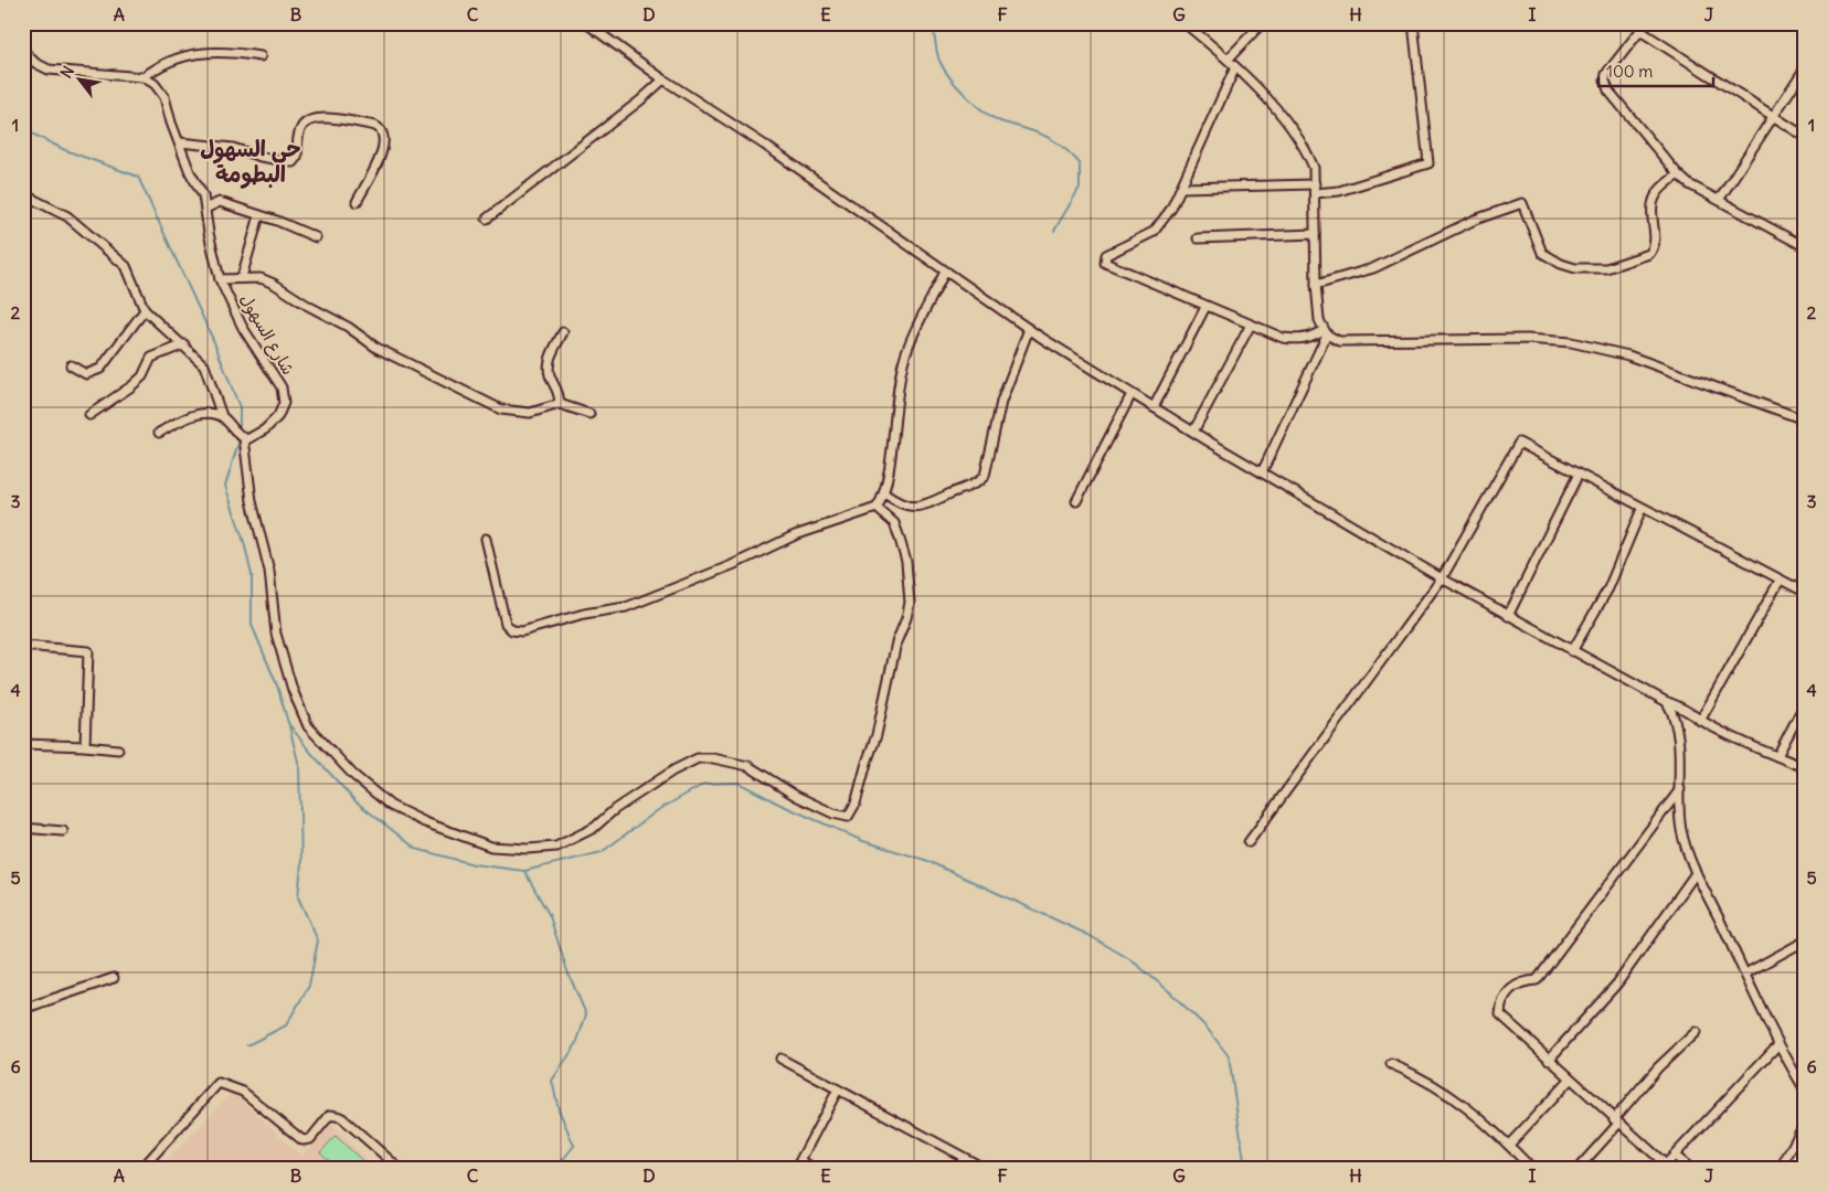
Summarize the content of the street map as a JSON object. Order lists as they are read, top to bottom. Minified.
{"streets":{"street":["شارع السهول"]},"districts":["حي السهول البطومة"],"scale_bar":"100 m","north":"top left","grid":{"columns":["A","B","C","D","E","F","G","H","I","J"],"rows":["1","2","3","4","5","6"]}}
